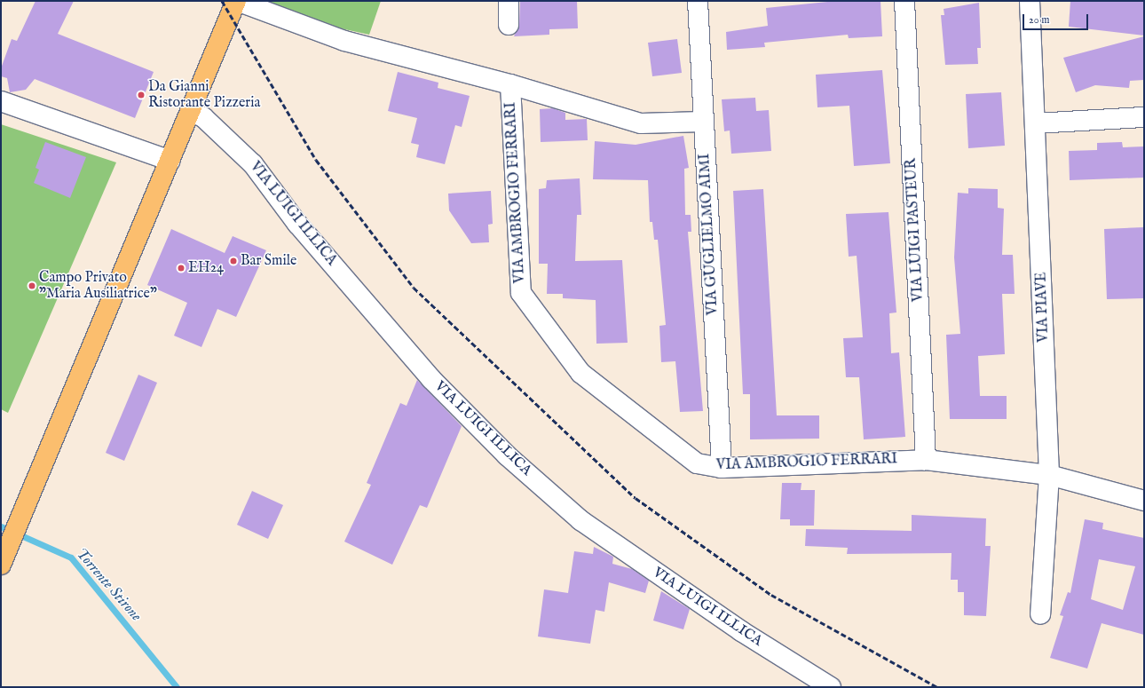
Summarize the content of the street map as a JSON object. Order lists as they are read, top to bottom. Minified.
{"streets":{"street":["VIA AMBROGIO FERRARI","VIA LUIGI ILLICA","VIA LUIGI PASTEUR","VIA GUGLIELMO AIMI","VIA PIAVE"]},"crossings":[["VIA AMBROGIO FERRARI","VIA LUIGI PASTEUR"],["VIA AMBROGIO FERRARI","VIA GUGLIELMO AIMI"],["VIA AMBROGIO FERRARI","VIA PIAVE"]],"water":["Torrente Stirone"],"places":["Da Gianni Ristorante Pizzeria","Bar Smile","EH24","Campo Privato \"Maria Ausiliatrice\""],"scale_bar":"20 m"}
